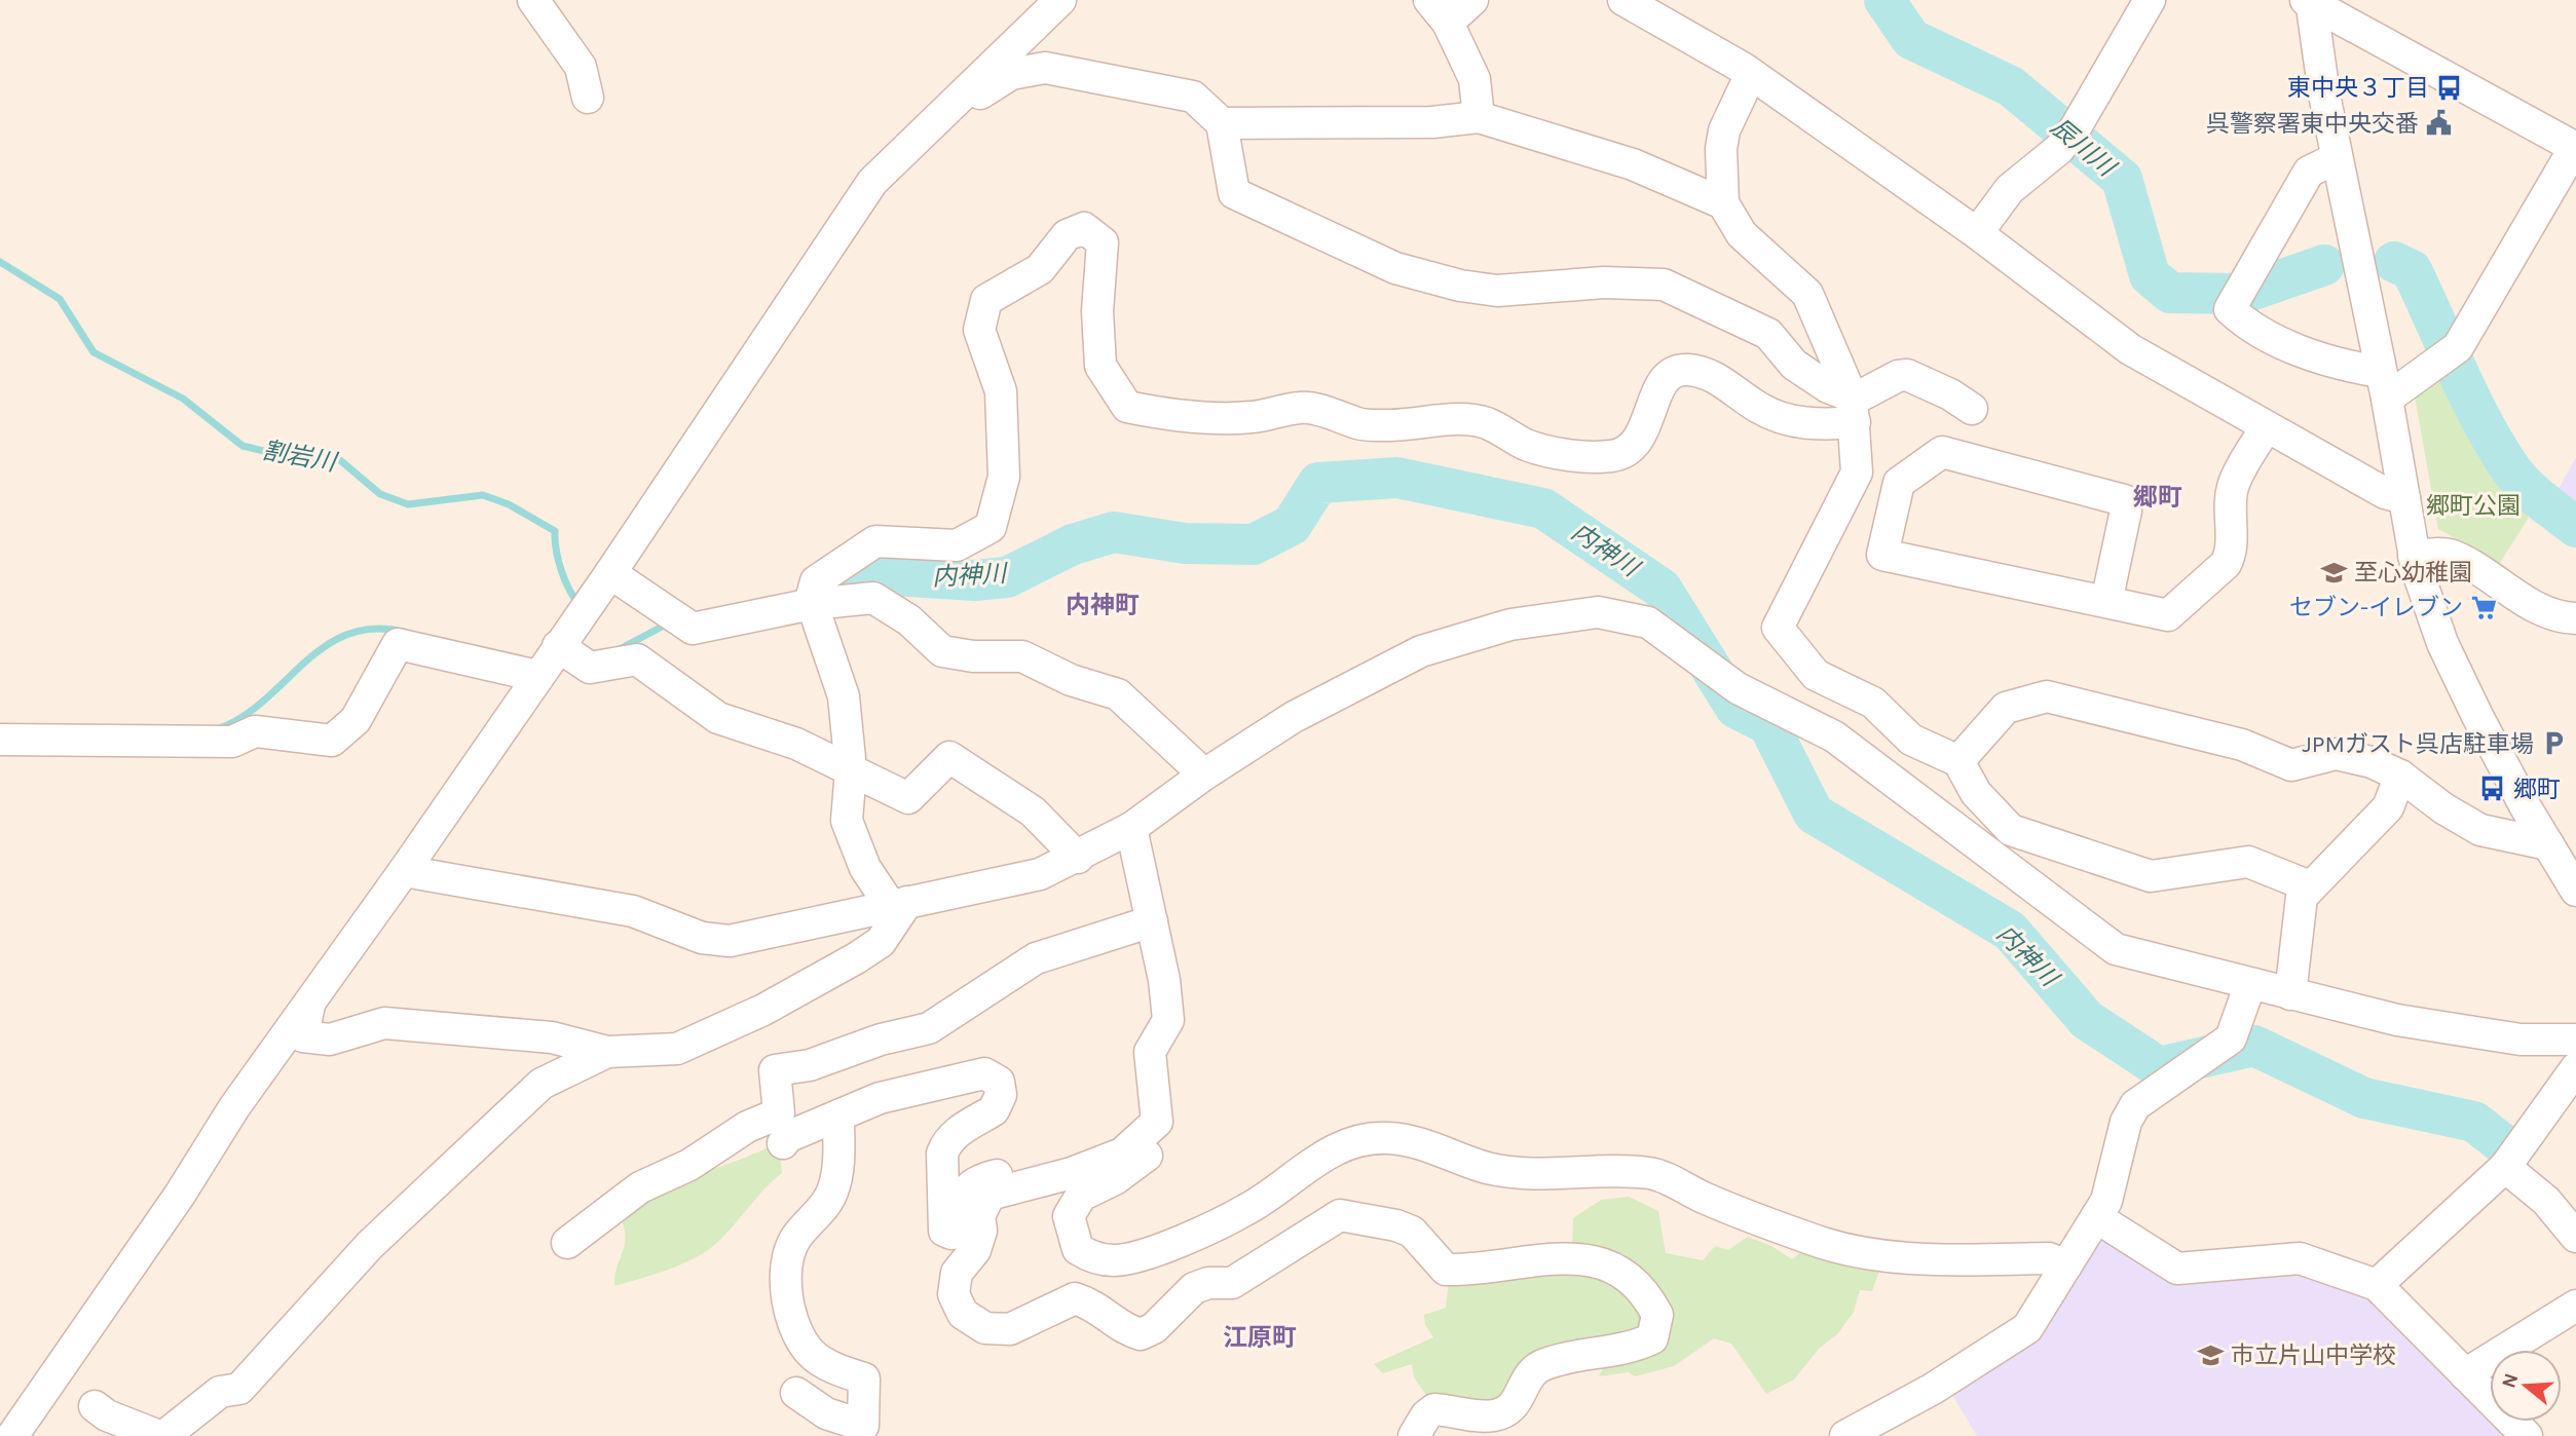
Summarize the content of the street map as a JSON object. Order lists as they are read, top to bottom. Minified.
{"districts":["郷町","内神町","江原町"],"water":["辰川川","割岩川","内神川"],"parks":["郷町公園"],"places":{"bus stop":["東中央３丁目","郷町"],"public building":["呉警察署東中央交番"],"school or university":["至心幼稚園","市立片山中学校"],"supermarket":["セブン-イレブン"],"parking":["JPMガスト呉店駐車場"]},"north":"left"}
